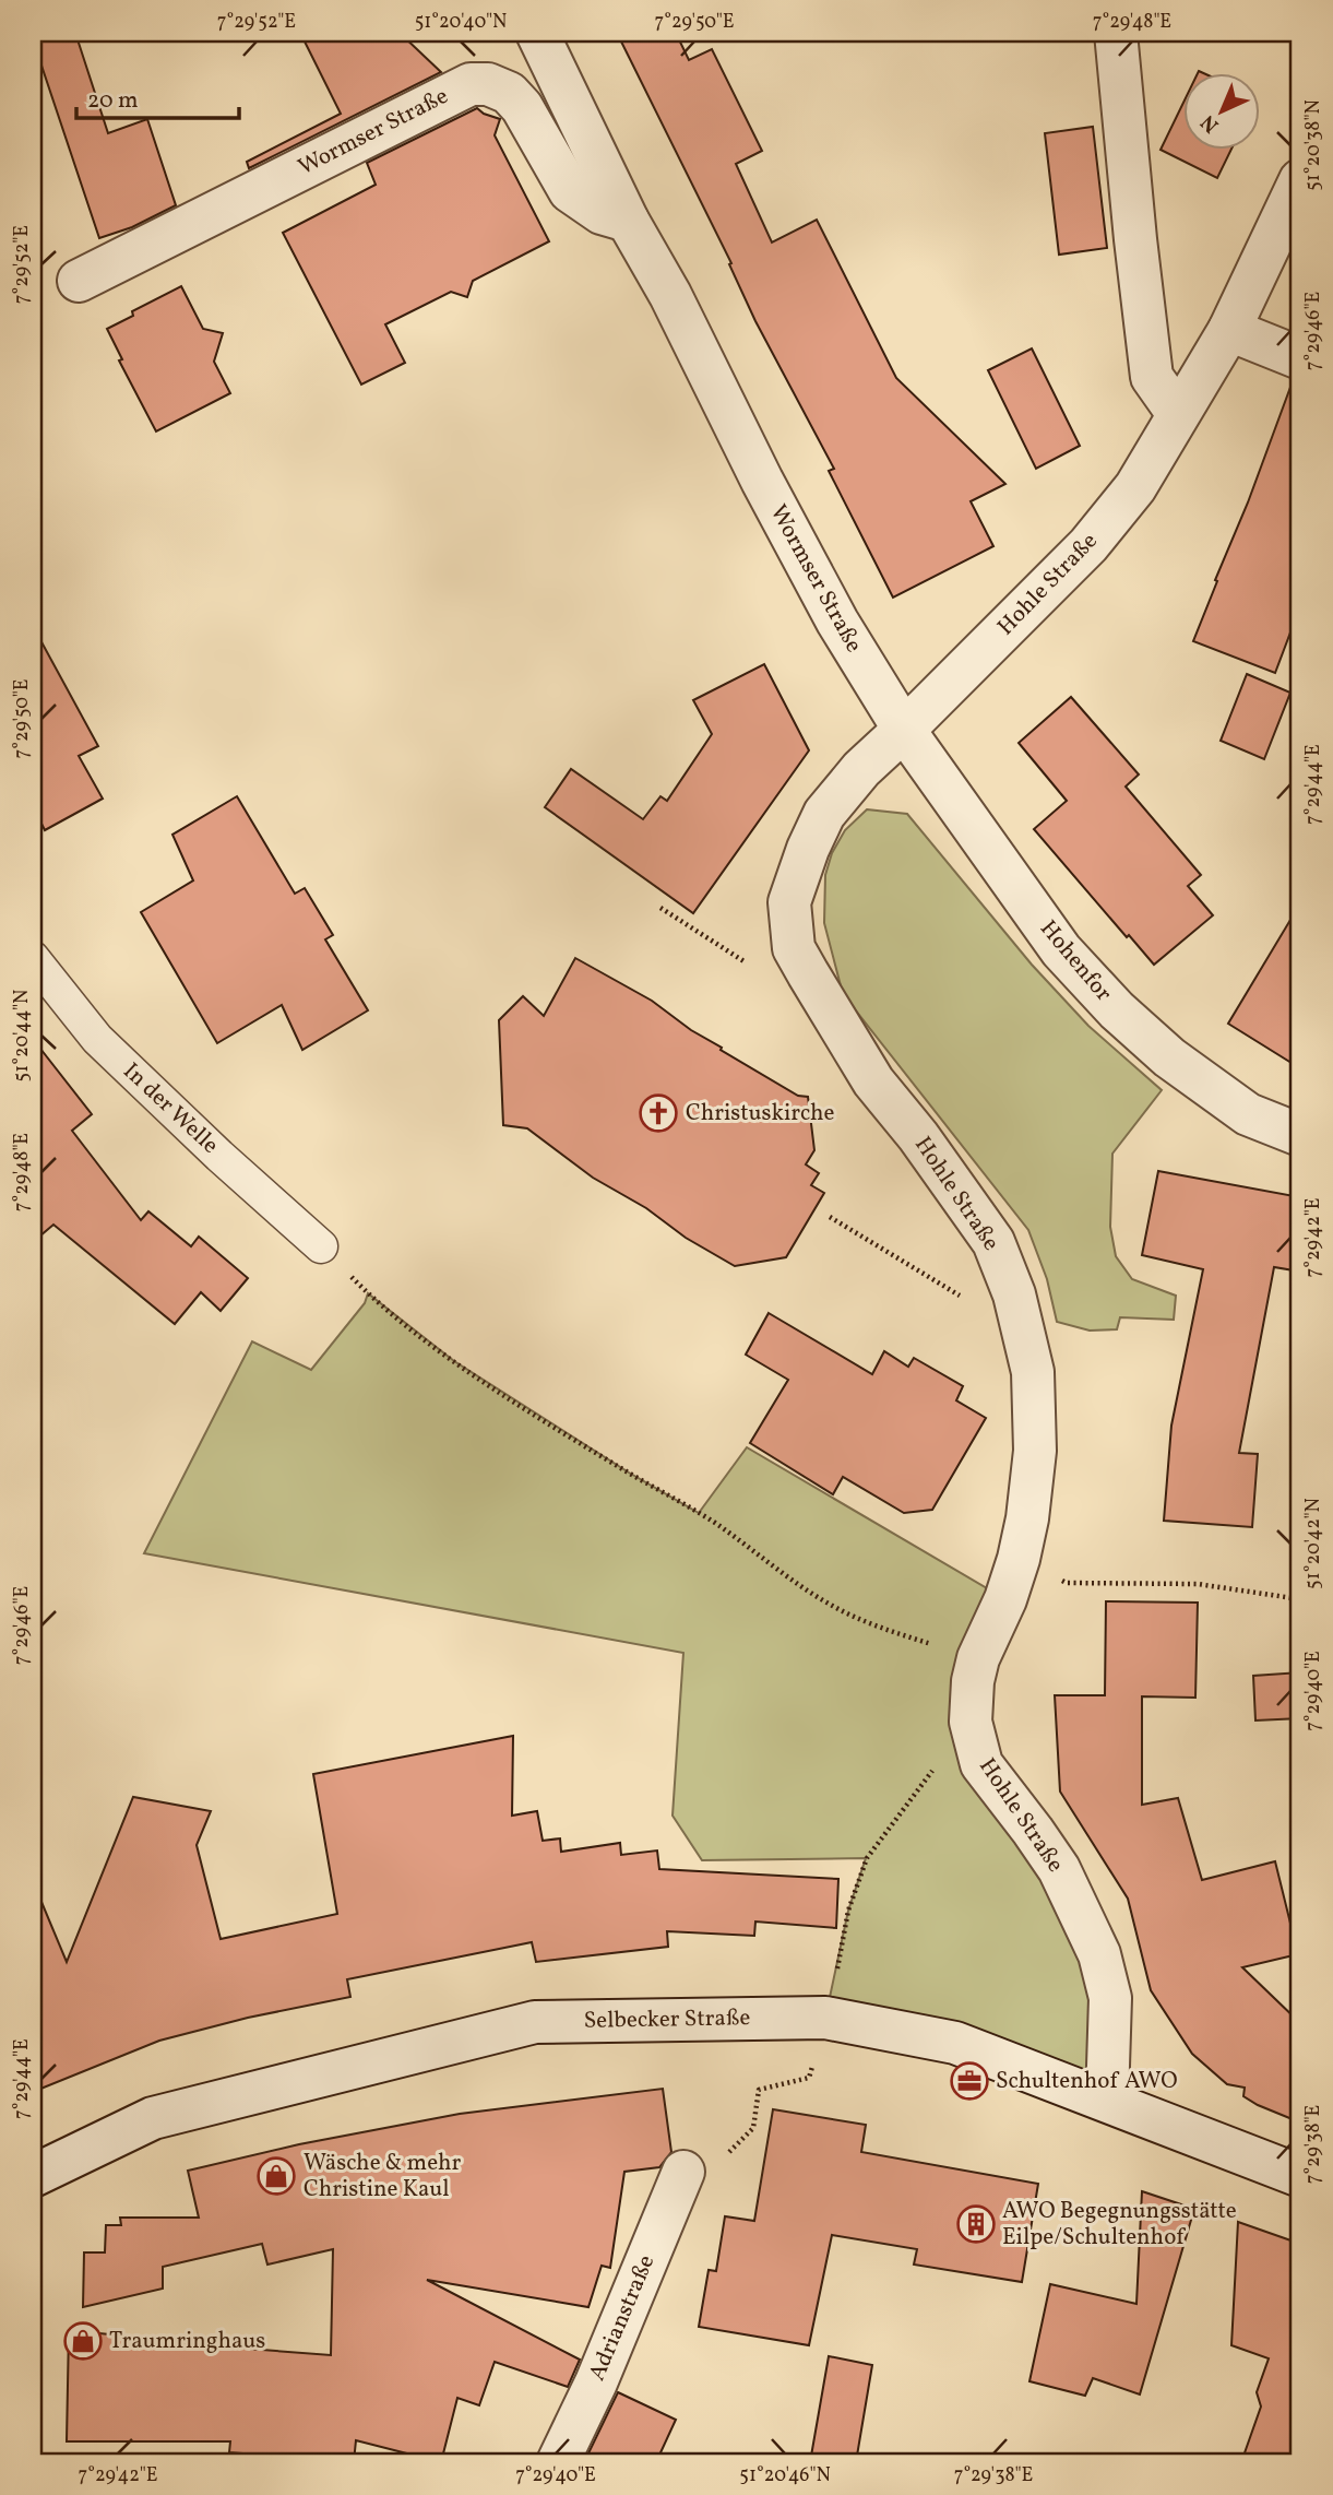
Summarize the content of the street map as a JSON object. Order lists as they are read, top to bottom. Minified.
{"streets":{"street":["Wormser Straße","Hohle Straße","Hohenfor","Selbecker Straße","Adrianstraße"],"lane":["In der Welle"]},"crossings":[["Wormser Straße","Hohle Straße"],["Wormser Straße","Hohenfor"],["Hohle Straße","Hohenfor"],["Hohle Straße","Selbecker Straße"]],"places":{"church":["Christuskirche"],"office":["Schultenhof AWO"],"shop":["Wäsche & mehr Christine Kaul","Traumringhaus"],"building":["AWO Begegnungsstätte Eilpe/Schultenhof"]},"scale_bar":"20 m","north":"bottom left","coordinates":["7°29'52\"E","51°20'40\"N","7°29'50\"E","7°29'48\"E","51°20'38\"N","7°29'46\"E","7°29'44\"E","51°20'44\"N","7°29'42\"E","51°20'42\"N","7°29'40\"E","7°29'38\"E","51°20'46\"N"]}
